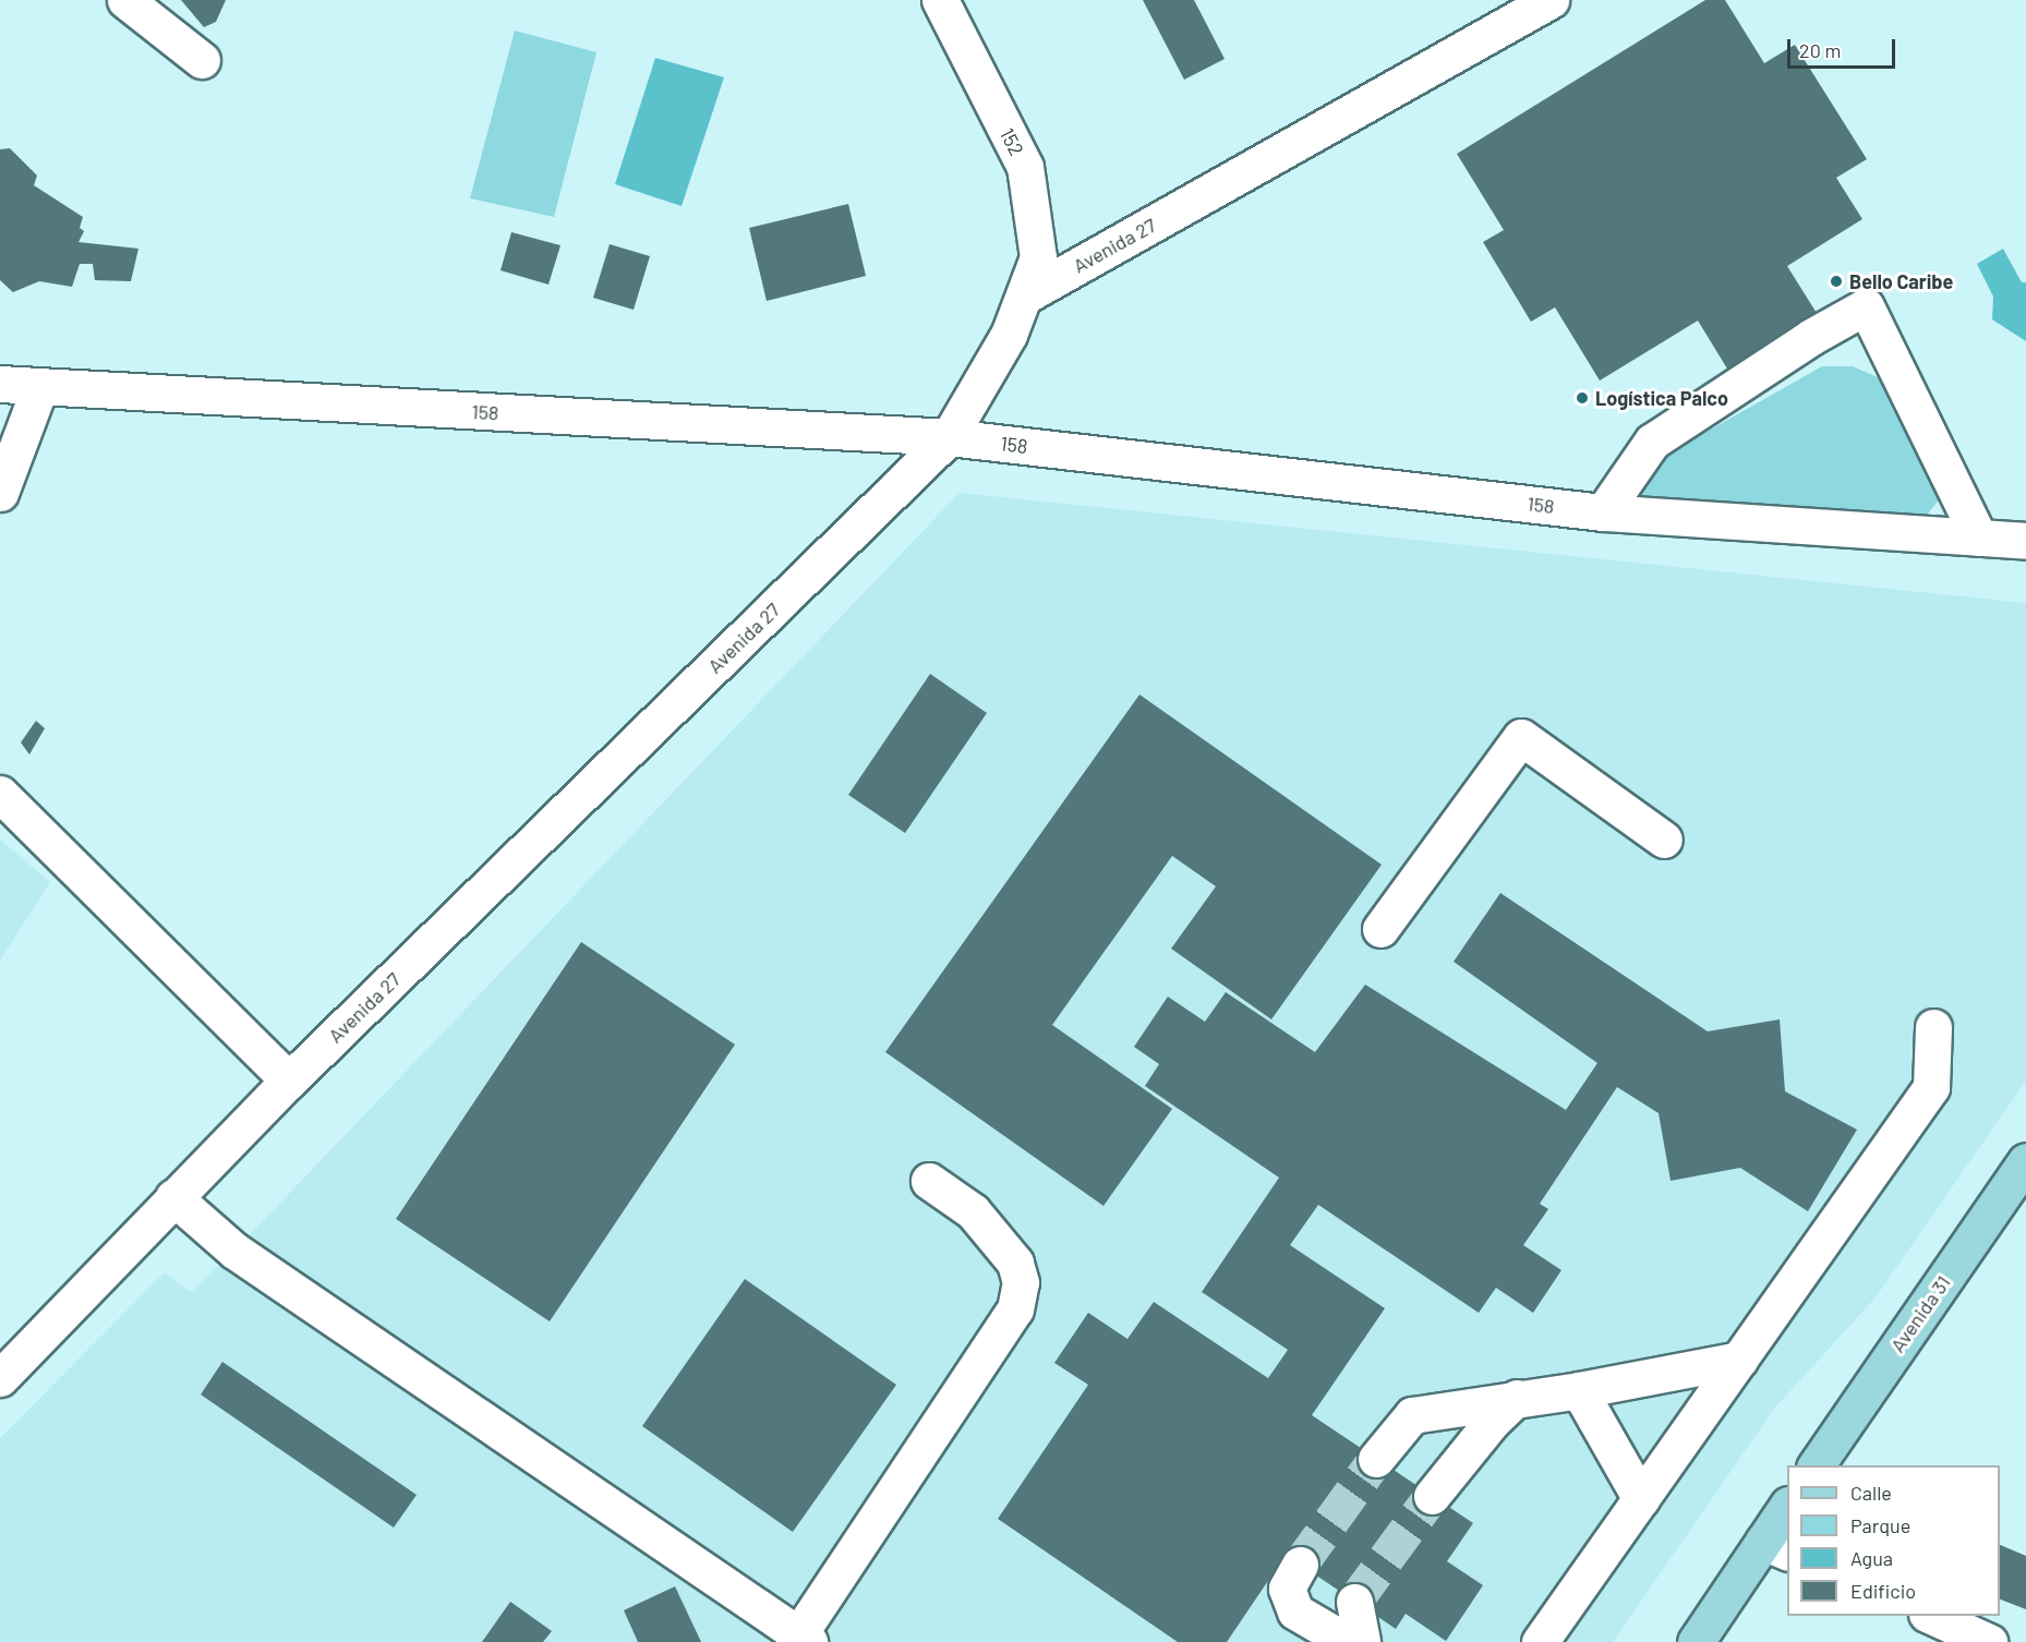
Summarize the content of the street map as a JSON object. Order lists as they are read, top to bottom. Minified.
{"streets":{"main road":["Avenida 31"],"street":["152","Avenida 27","158"]},"crossings":[["152","Avenida 27"],["Avenida 27","158"]],"places":["Bello Caribe","Logística Palco"],"legend":["Calle","Parque","Agua","Edificio"],"scale_bar":"20 m"}
